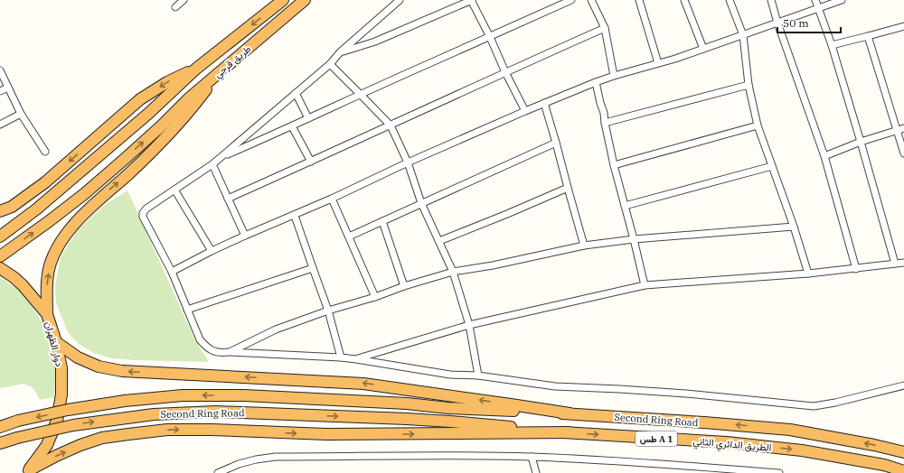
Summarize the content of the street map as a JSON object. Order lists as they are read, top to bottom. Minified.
{"streets":{"highway":["طريق قرجي","دوار الظهران","Second Ring Road","طس A 1","الطريق الدائري الثاني"]},"crossings":[["Second Ring Road","الطريق الدائري الثاني"]],"one_way":["الطريق الدائري الثاني"],"scale_bar":"50 m"}
